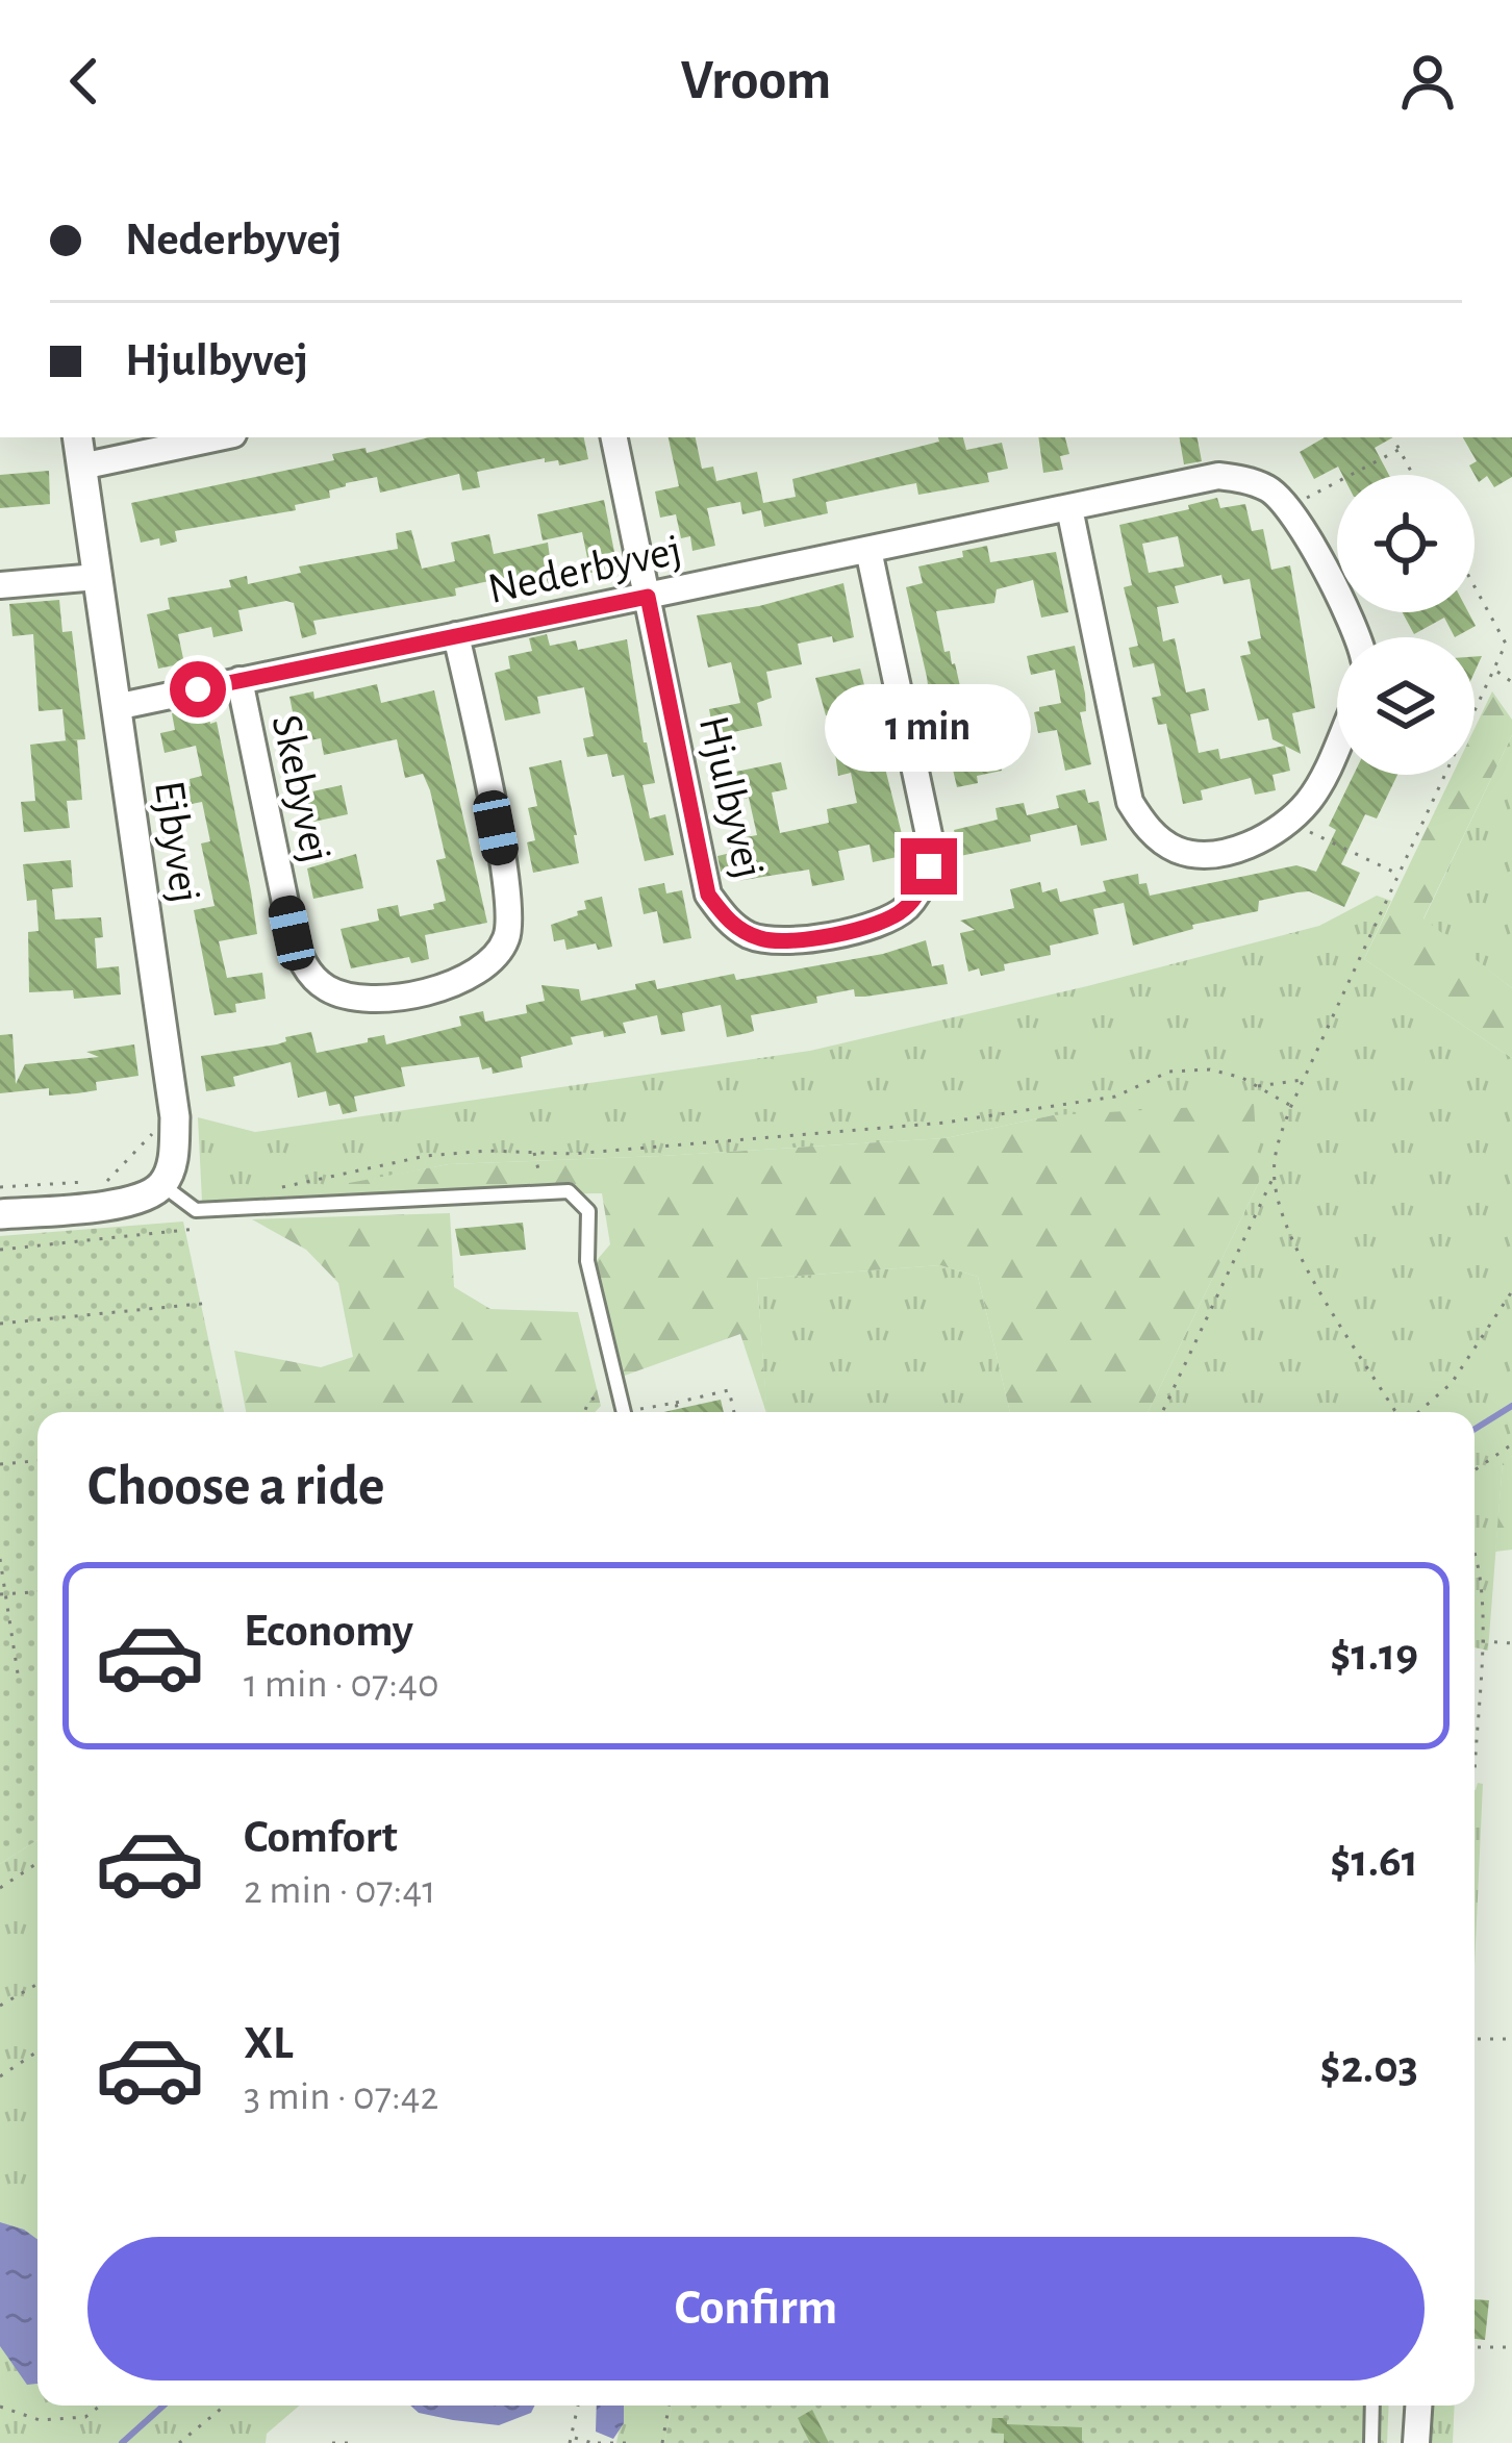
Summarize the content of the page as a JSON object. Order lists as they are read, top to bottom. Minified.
{"streets":{"street":["Nederbyvej","Skebyvej","Hjulbyvej","Ejbyvej"]},"crossings":[["Nederbyvej","Skebyvej"],["Nederbyvej","Hjulbyvej"],["Nederbyvej","Ejbyvej"]],"page":{"header":"Vroom","banner":["Nederbyvej","Hjulbyvej"],"bubble":"1 min","heading":"Choose a ride","list":[{"name":"Economy","note":"1 min · 07:40","value":"$1.19"},{"name":"Comfort","note":"2 min · 07:41","value":"$1.61"},{"name":"XL","note":"3 min · 07:42","value":"$2.03"}],"buttons":"Confirm"}}
